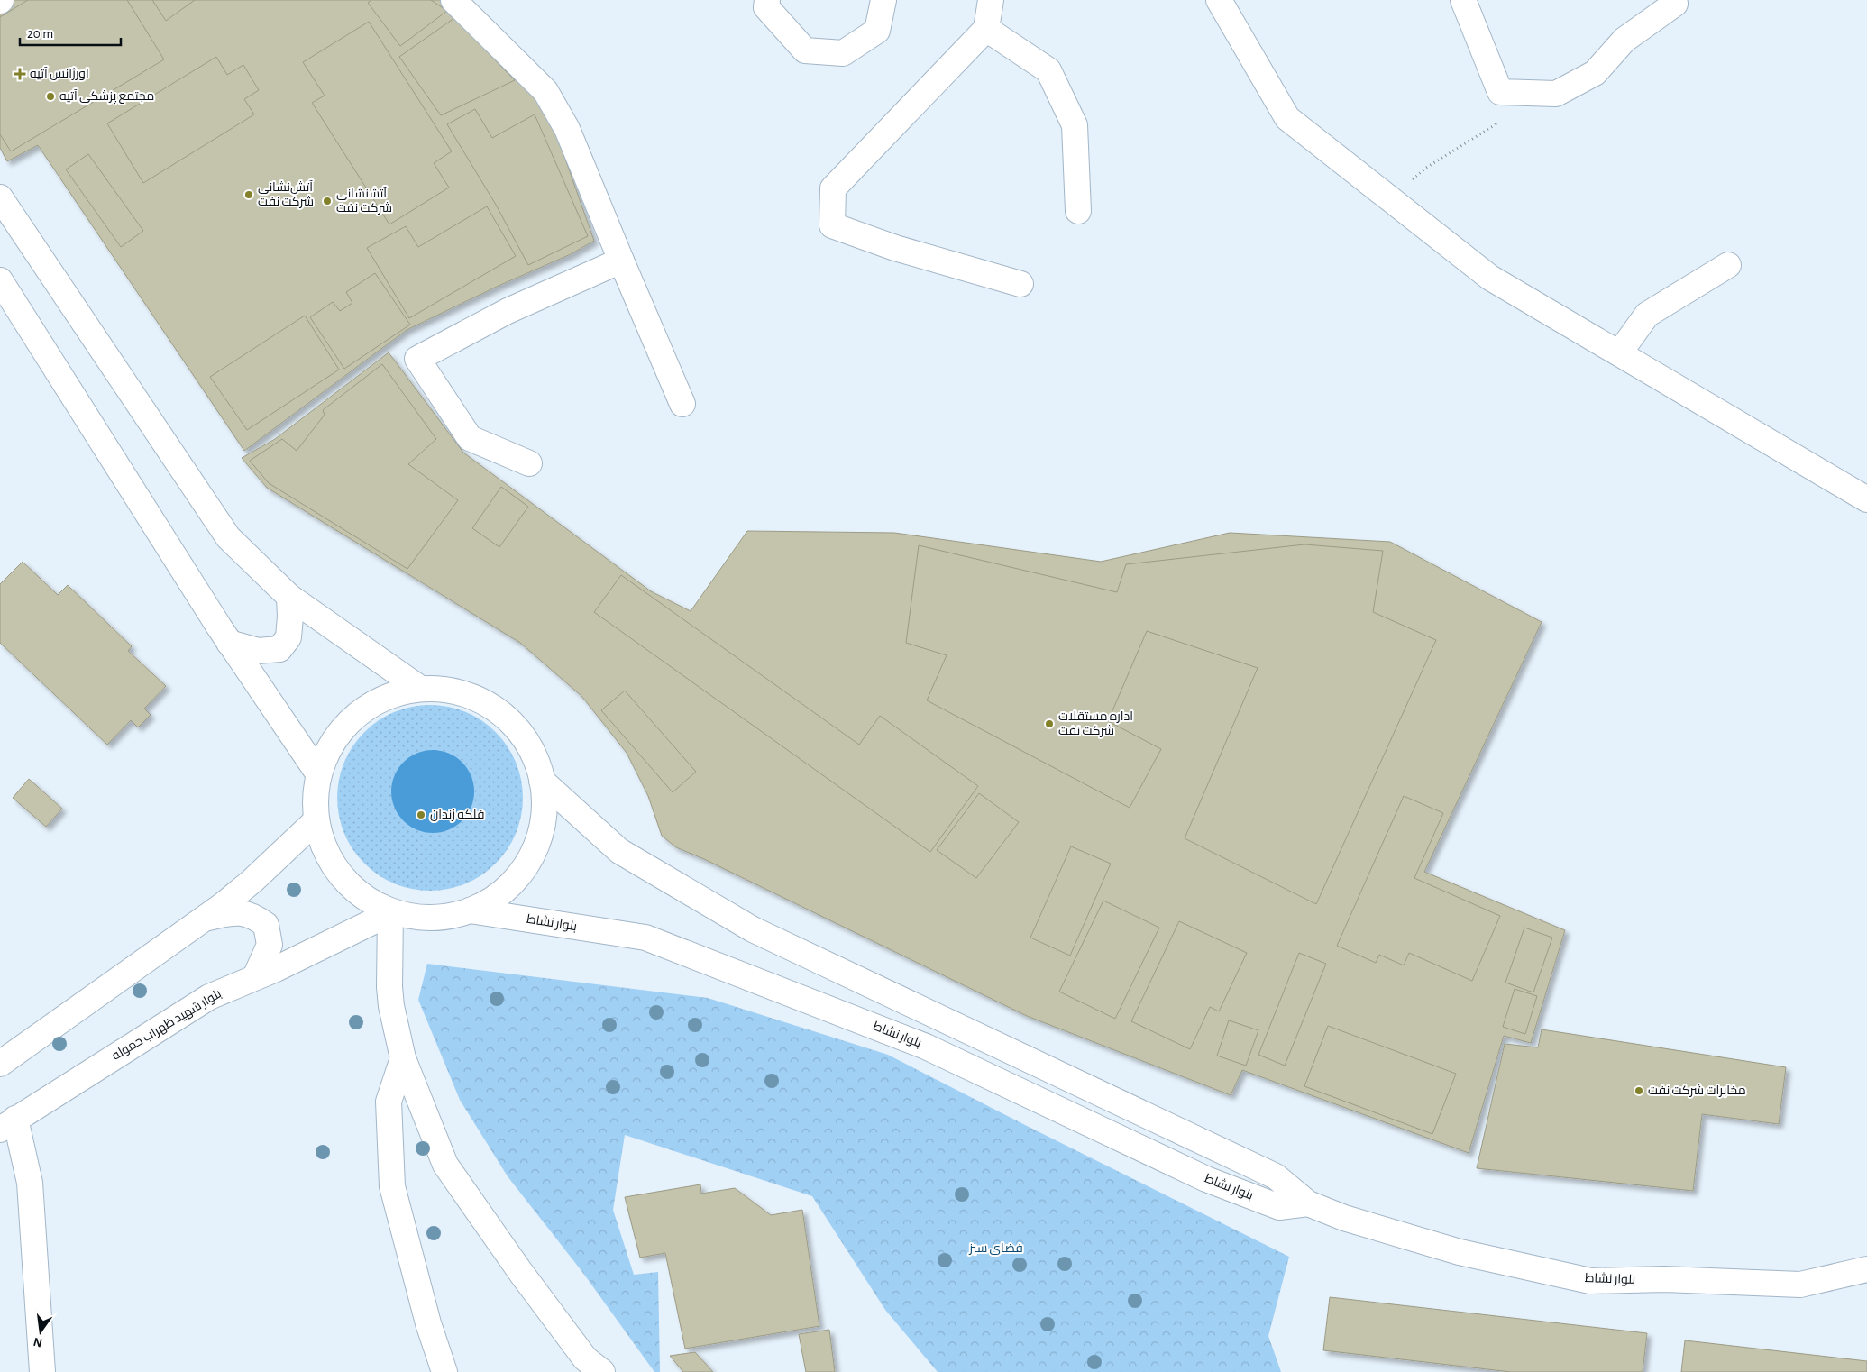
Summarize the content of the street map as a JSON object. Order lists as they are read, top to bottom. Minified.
{"streets":{"main road":["بلوار نشاط","بلوار شهید ظهراب حموله"]},"parks":["فضای سبز"],"places":{"health":["اورژانس آتیه"],"other":["مجتمع پزشکی آتیه","آتش‌نشانی شرکت نفت","آتشنشانی شرکت نفت","اداره مستقلات شرکت نفت","فلکه زندان","مخابرات شرکت نفت"]},"scale_bar":"20 m","north":"bottom"}
